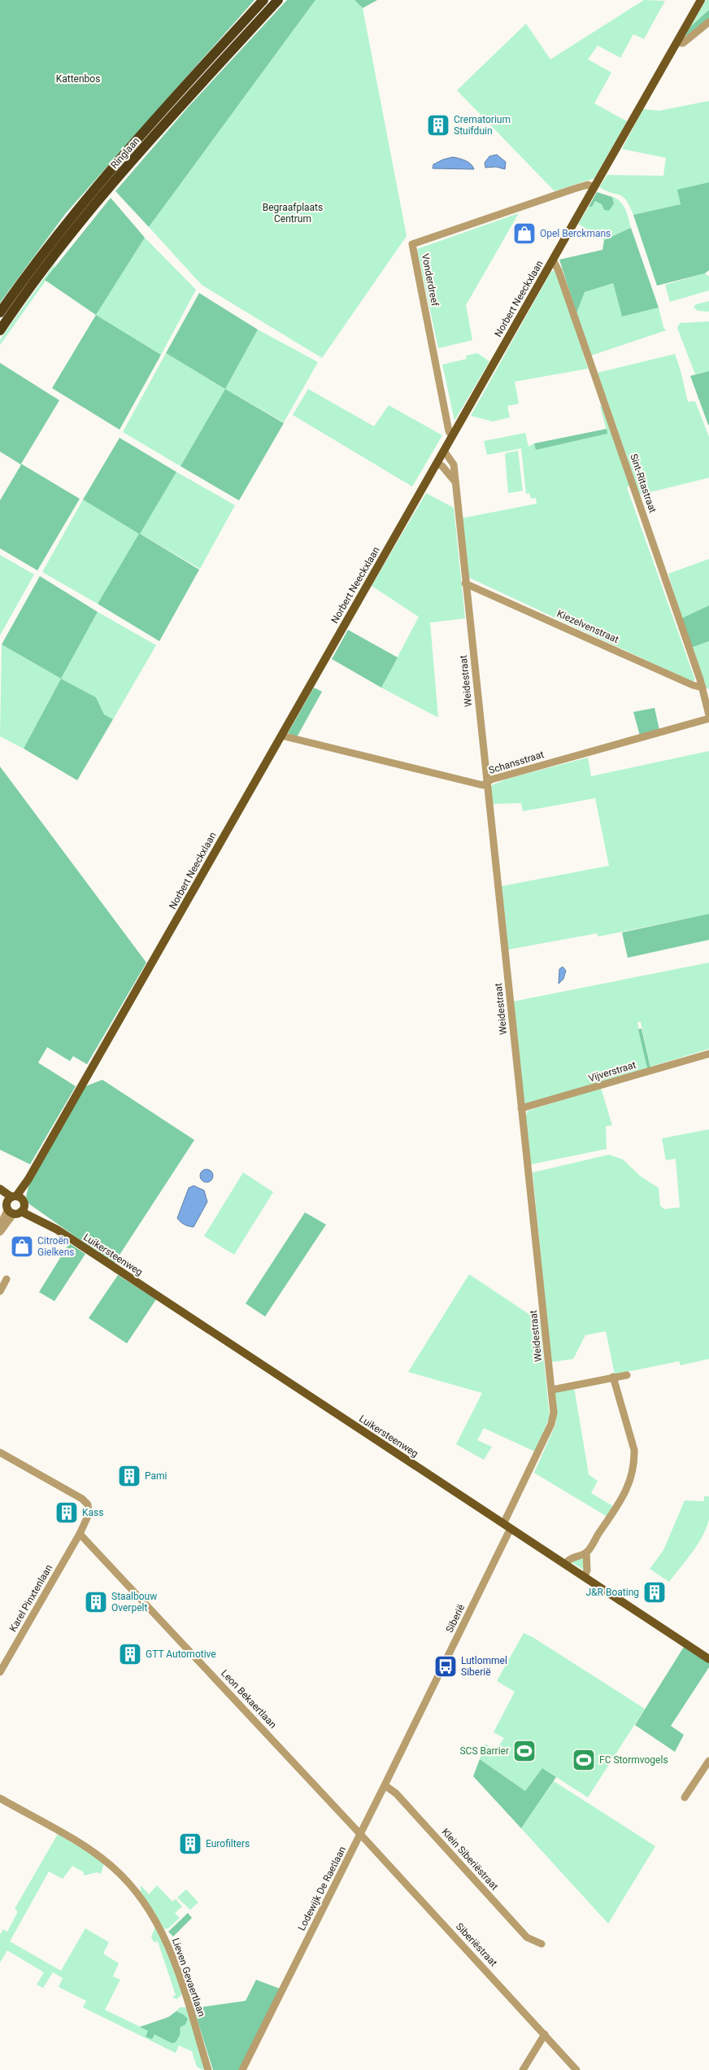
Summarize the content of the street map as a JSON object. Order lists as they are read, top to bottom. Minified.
{"streets":{"highway":["Ringlaan"],"main road":["Norbert Neeckxlaan","Luikersteenweg"],"street":["Vonderdreef","Sint-Ritastraat","Kiezelvenstraat","Weidestraat","Schansstraat","Vijverstraat","Karel Pinxtenlaan","Siberië","Leon Bekaertlaan","Klein Siberiëstraat","Lodewijk De Raetlaan","Siberiëstraat","Lieven Gevaertlaan"]},"crossings":[["Vonderdreef","Norbert Neeckxlaan"],["Norbert Neeckxlaan","Sint-Ritastraat"],["Norbert Neeckxlaan","Weidestraat"],["Norbert Neeckxlaan","Schansstraat"],["Norbert Neeckxlaan","Luikersteenweg"],["Sint-Ritastraat","Kiezelvenstraat"],["Kiezelvenstraat","Weidestraat"],["Weidestraat","Schansstraat"],["Weidestraat","Vijverstraat"],["Weidestraat","Luikersteenweg"],["Weidestraat","Siberië"],["Luikersteenweg","Siberië"],["Karel Pinxtenlaan","Leon Bekaertlaan"],["Siberië","Lodewijk De Raetlaan"],["Leon Bekaertlaan","Lodewijk De Raetlaan"],["Leon Bekaertlaan","Siberiëstraat"],["Klein Siberiëstraat","Lodewijk De Raetlaan"],["Lodewijk De Raetlaan","Siberiëstraat"]],"parks":["Kattenbos","Begraafplaats Centrum"],"places":{"building":["Crematorium Stuifduin","Pami","Kass","J&R Boating","Staalbouw Overpelt","GTT Automotive","Eurofilters"],"shop":["Opel Berckmans","Citroën Gielkens"],"bus stop":["Lutlommel Siberië"],"sports":["SCS Barrier","FC Stormvogels"]}}
